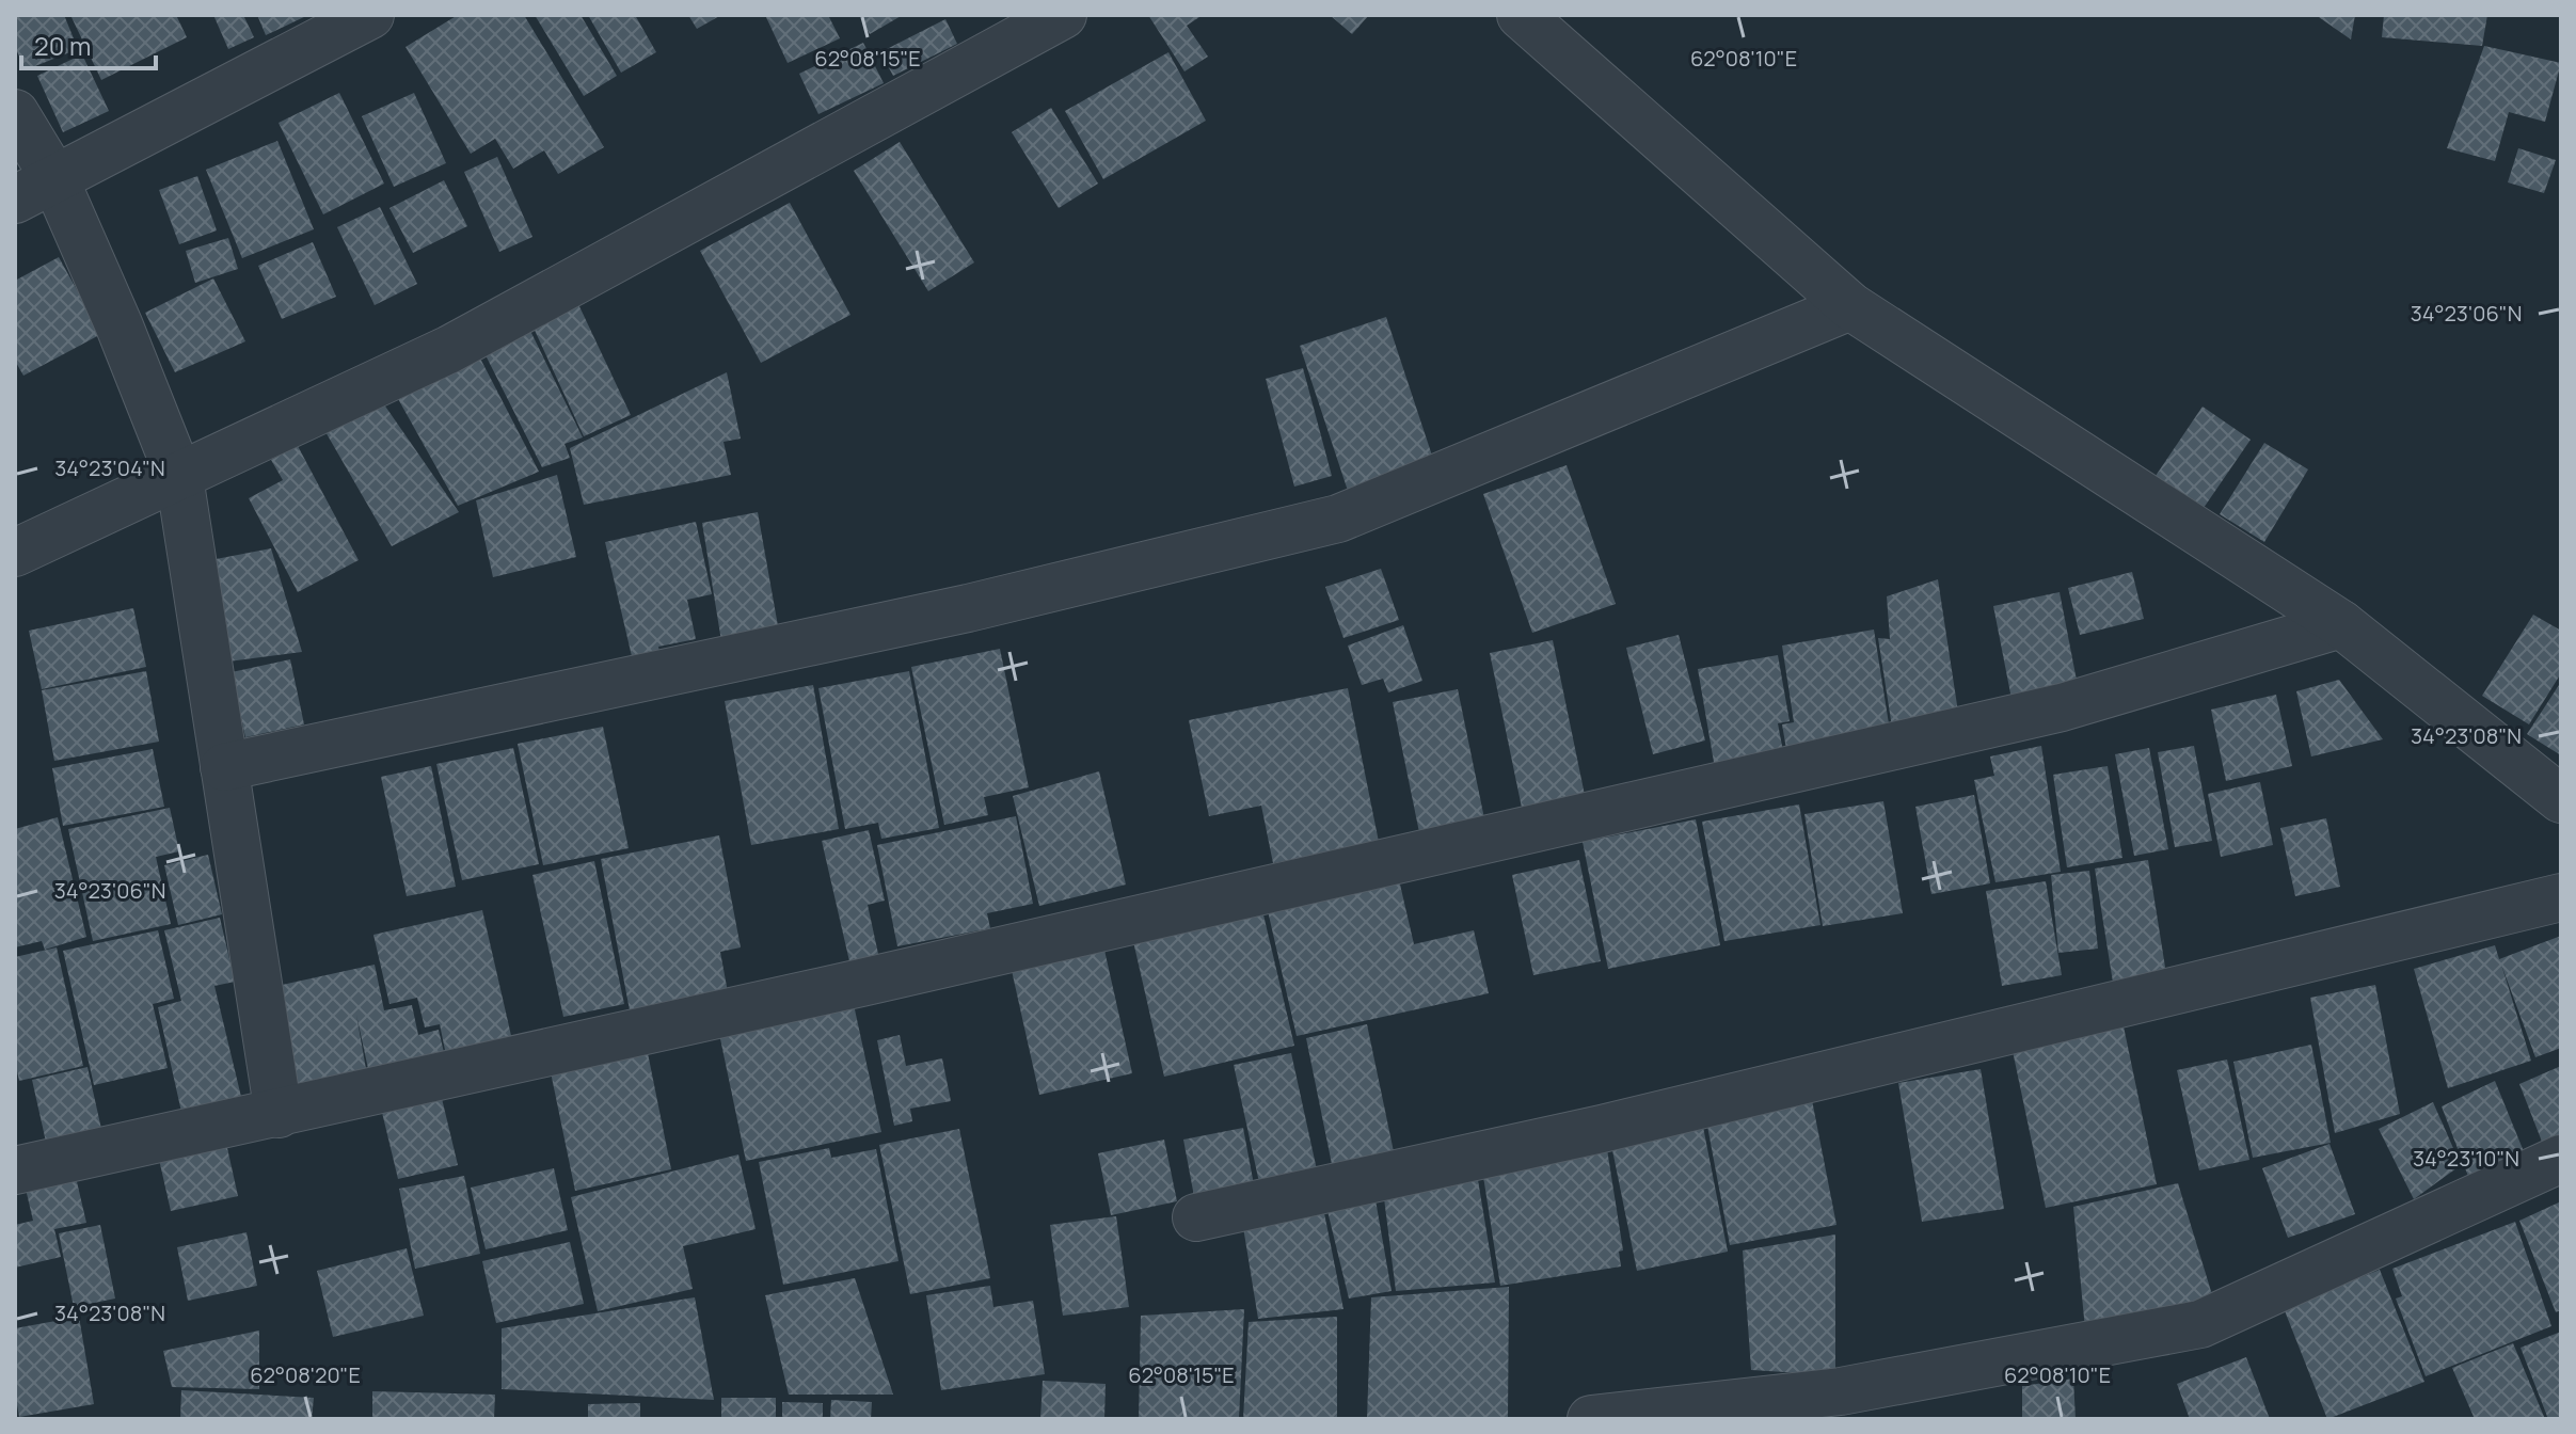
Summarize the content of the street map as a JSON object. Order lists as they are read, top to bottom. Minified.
{"scale_bar":"20 m","coordinates":["62°08'15\"E","62°08'10\"E","34°23'06\"N","34°23'04\"N","34°23'08\"N","34°23'10\"N","62°08'20\"E"]}
